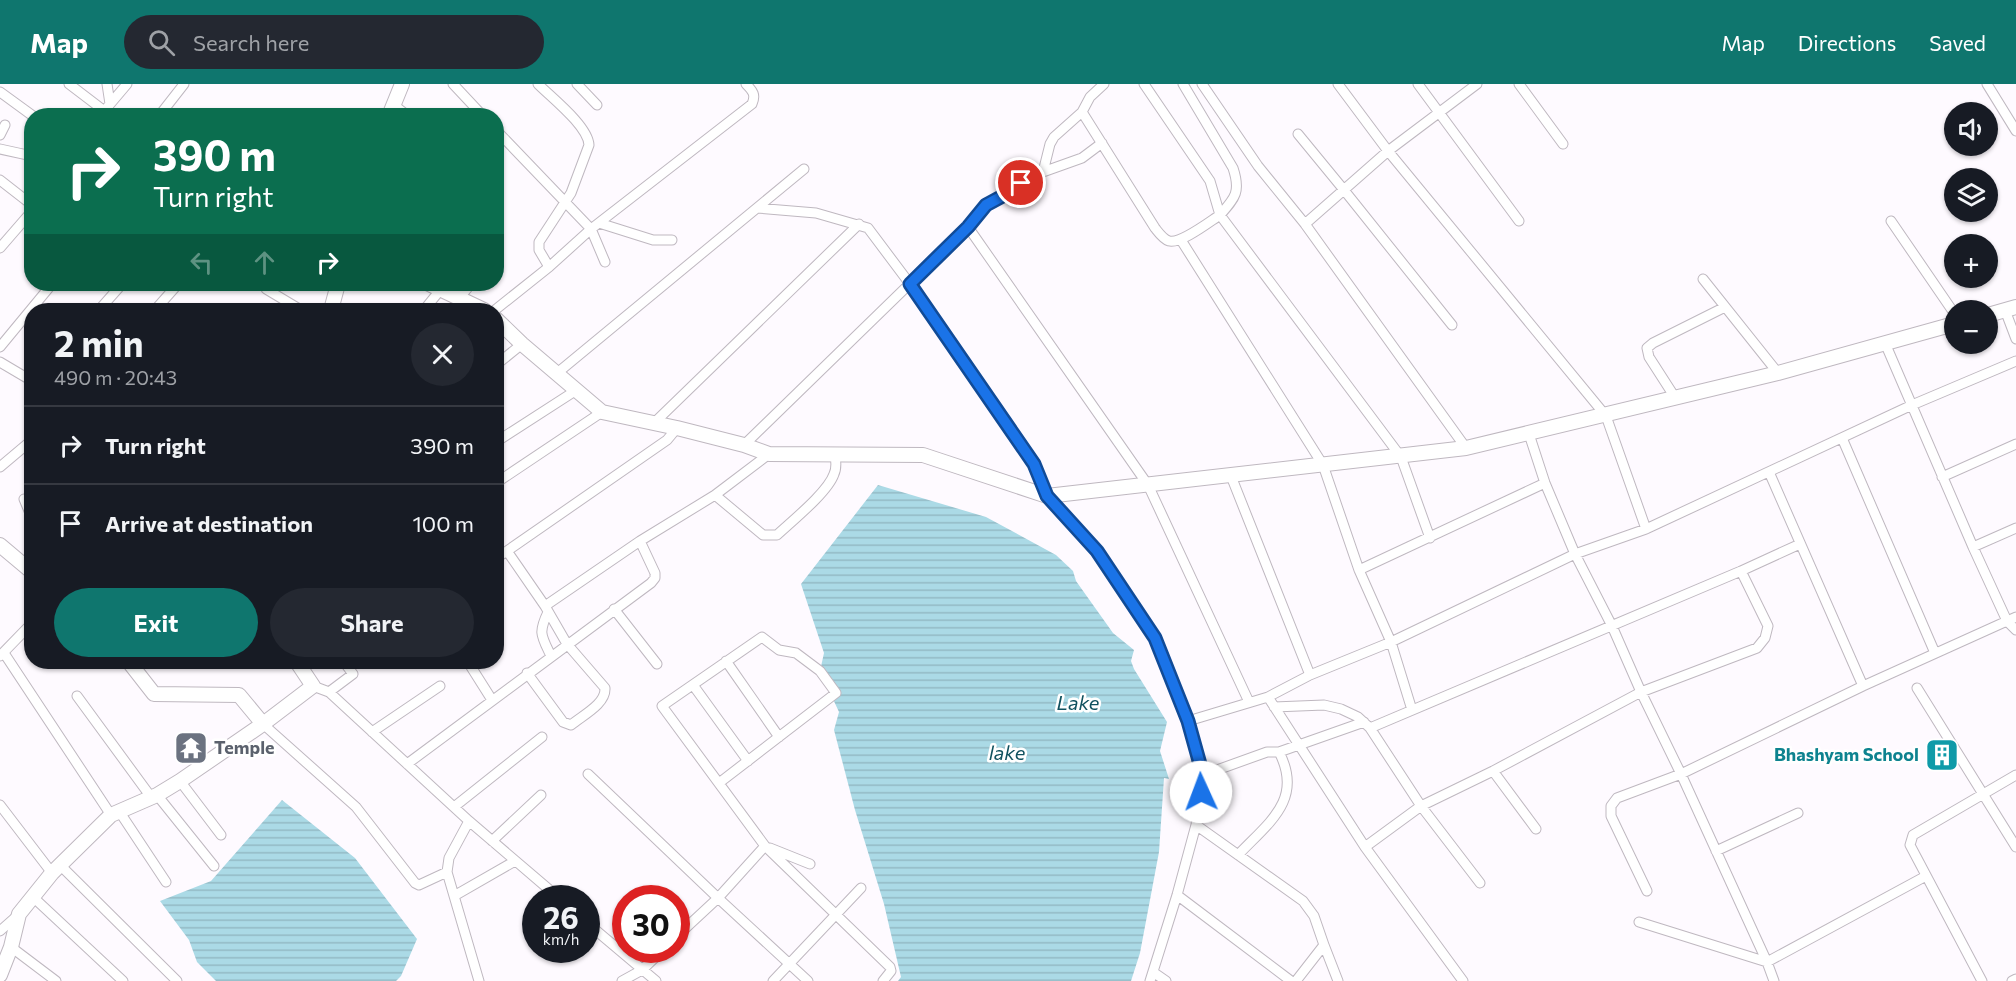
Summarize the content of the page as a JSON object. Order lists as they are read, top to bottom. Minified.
{"water":["Lake","lake"],"places":{"temple":["Temple"],"building":["Bhashyam School"]},"page":{"header":"Map","search":"Search here","nav":["Map","Directions","Saved"],"map_buttons":["+","−"],"turn":["390 m","Turn right"],"heading":["2 min","490 m · 20:43"],"list":[{"name":"Turn right","value":"390 m"},{"name":"Arrive at destination","value":"100 m"}],"buttons":["Exit","Share"],"speed":"26 km/h","limit":"30"}}
